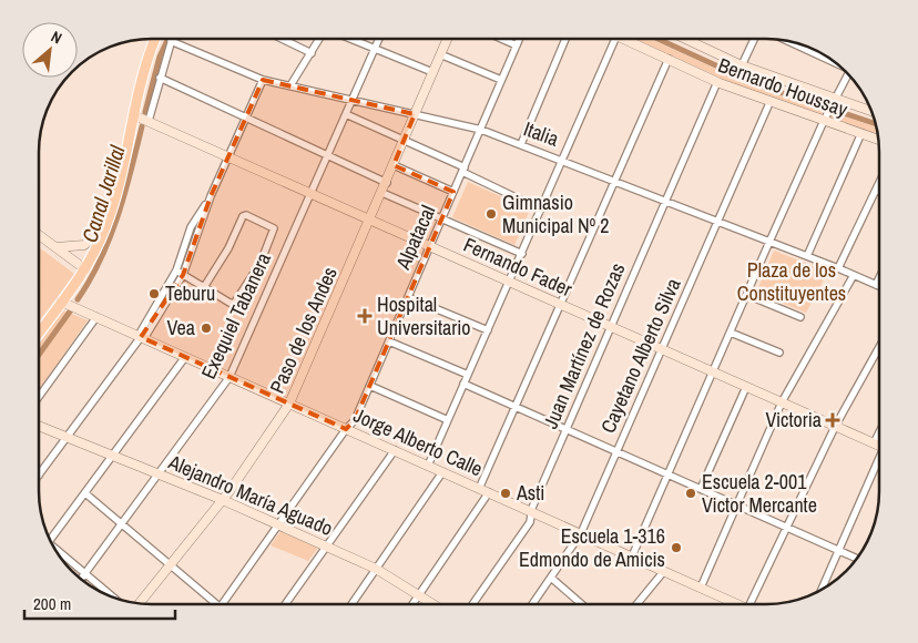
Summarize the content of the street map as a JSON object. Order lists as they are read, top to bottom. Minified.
{"streets":{"street":["Bernardo Houssay","Italia","Alpatacal","Fernando Fader","Exequiel Tabanera","Paso de los Andes","Juan Martínez de Rozas","Cayetano Alberto Silva","Jorge Alberto Calle","Alejandro María Aguado"]},"crossings":[["Bernardo Houssay","Juan Martínez de Rozas"],["Bernardo Houssay","Cayetano Alberto Silva"],["Italia","Alpatacal"],["Italia","Exequiel Tabanera"],["Italia","Paso de los Andes"],["Italia","Juan Martínez de Rozas"],["Italia","Cayetano Alberto Silva"],["Alpatacal","Fernando Fader"],["Alpatacal","Jorge Alberto Calle"],["Alpatacal","Alejandro María Aguado"],["Fernando Fader","Exequiel Tabanera"],["Fernando Fader","Paso de los Andes"],["Fernando Fader","Juan Martínez de Rozas"],["Fernando Fader","Cayetano Alberto Silva"],["Exequiel Tabanera","Jorge Alberto Calle"],["Exequiel Tabanera","Alejandro María Aguado"],["Paso de los Andes","Jorge Alberto Calle"],["Paso de los Andes","Alejandro María Aguado"],["Juan Martínez de Rozas","Jorge Alberto Calle"],["Cayetano Alberto Silva","Jorge Alberto Calle"]],"water":["Canal Jarillal"],"parks":["Plaza de los Constituyentes"],"places":{"other":["Gimnasio Municipal Nº 2","Teburu","Vea","Asti","Escuela 2-001 Victor Mercante","Escuela 1-316 Edmondo de Amicis"],"health":["Hospital Universitario","Victoria"]},"scale_bar":"200 m","north":"top right"}
